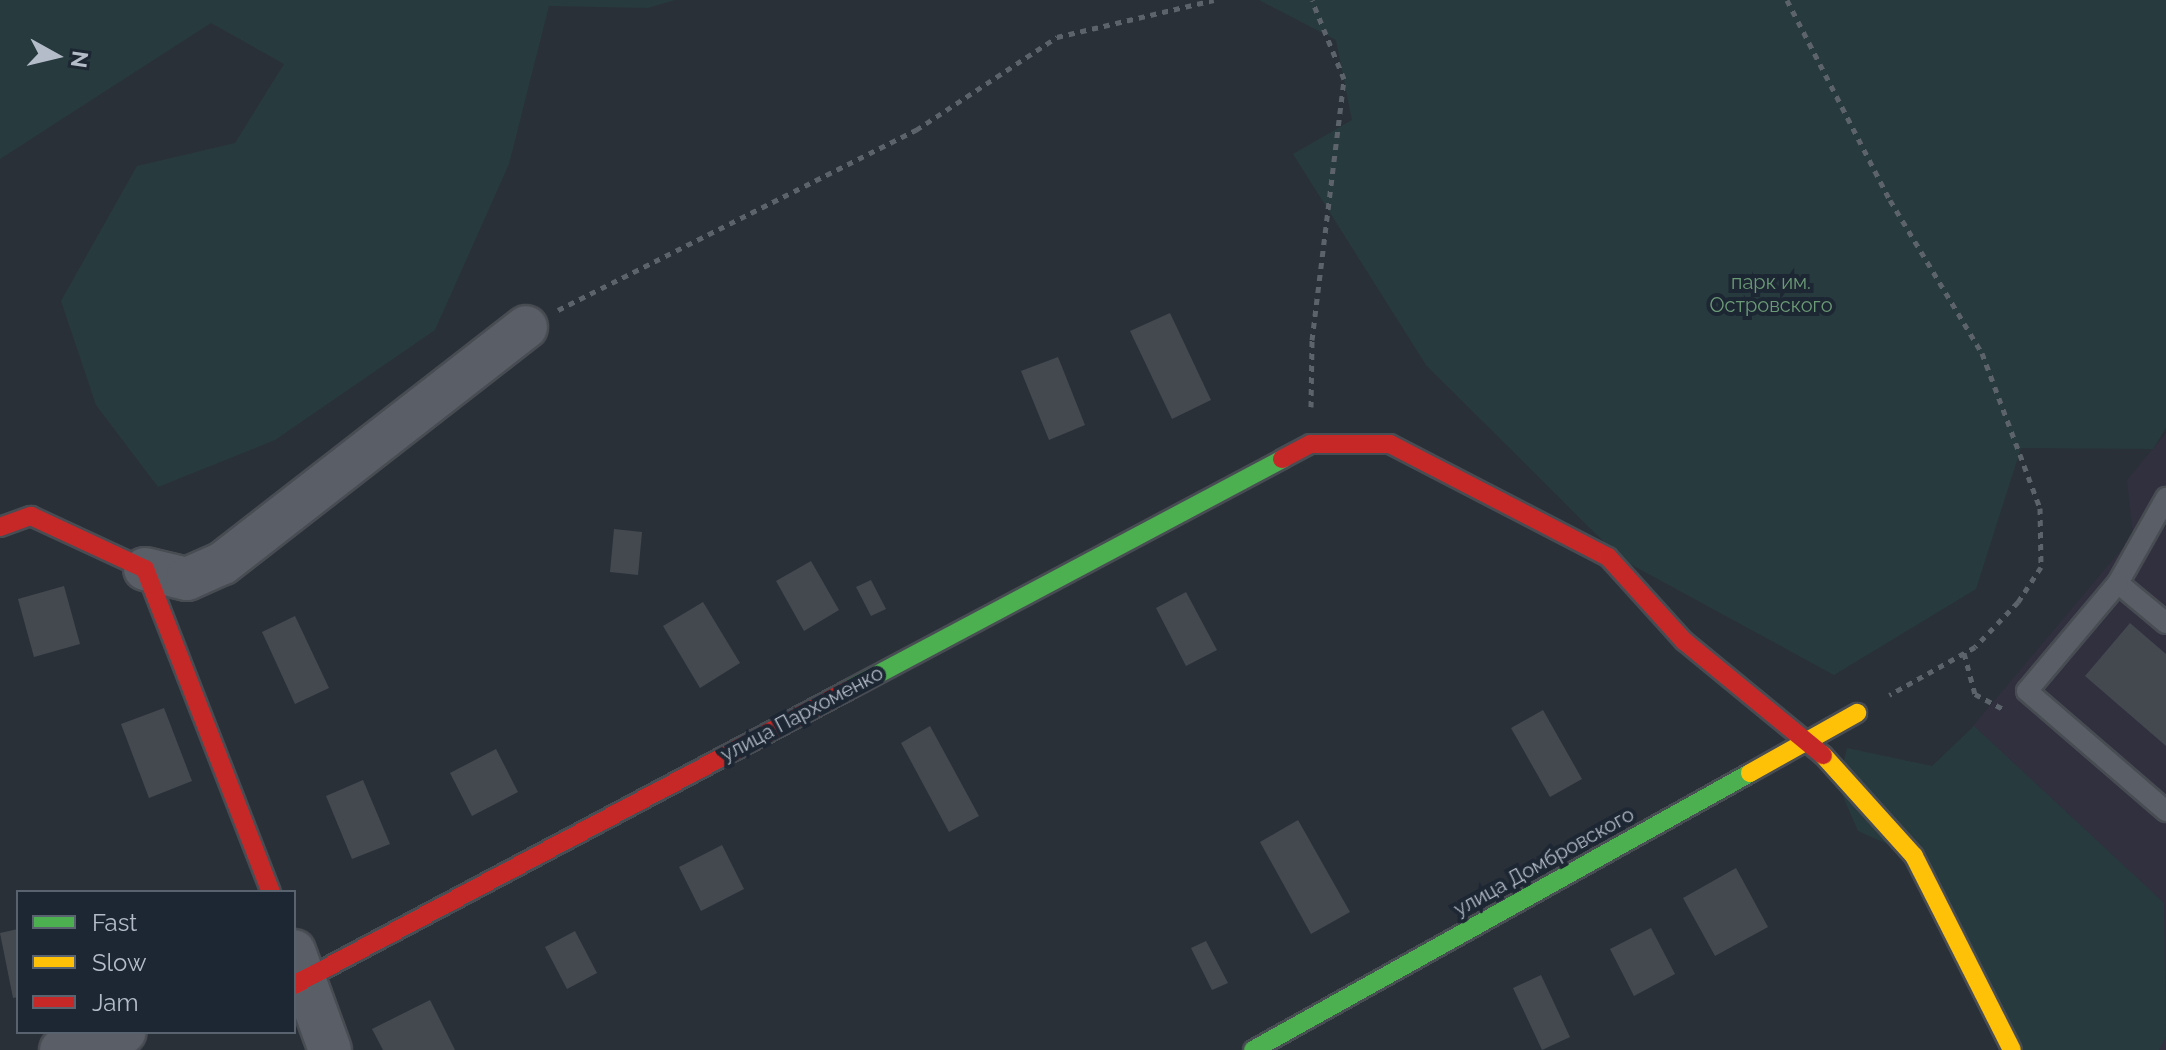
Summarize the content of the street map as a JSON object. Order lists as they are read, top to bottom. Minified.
{"streets":{"street":["улица Пархоменко","улица Домбровского"]},"parks":["парк им. Островского"],"legend":["Fast","Slow","Jam"],"north":"right"}
